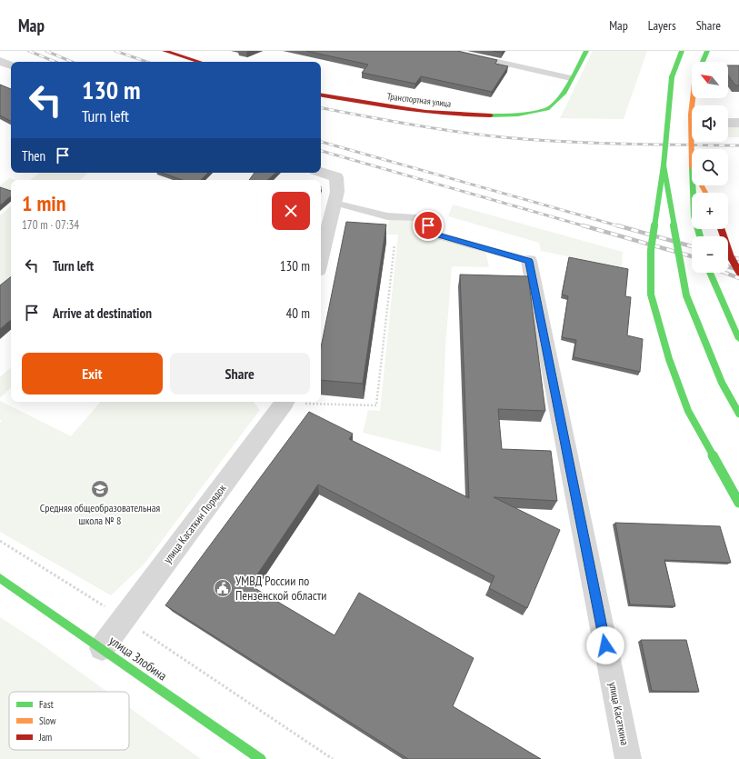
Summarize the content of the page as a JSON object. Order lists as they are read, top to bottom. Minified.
{"streets":{"main road":["Транспортная улица","улица Злобина"],"street":["улица Касаткин Порядок","улица Касаткина"]},"crossings":[["улица Касаткин Порядок","улица Злобина"]],"places":{"school or university":["Средняя общеобразовательная школа № 8"],"public building":["УМВД России по Пензенской области"]},"legend":["Fast","Slow","Jam"],"north":"top left","page":{"header":"Map","nav":["Map","Layers","Share"],"map_buttons":["+","−"],"turn":["130 m","Turn left"],"then":"Then","heading":["1 min","170 m · 07:34"],"list":[{"name":"Turn left","value":"130 m"},{"name":"Arrive at destination","value":"40 m"}],"buttons":["Exit","Share"]}}
